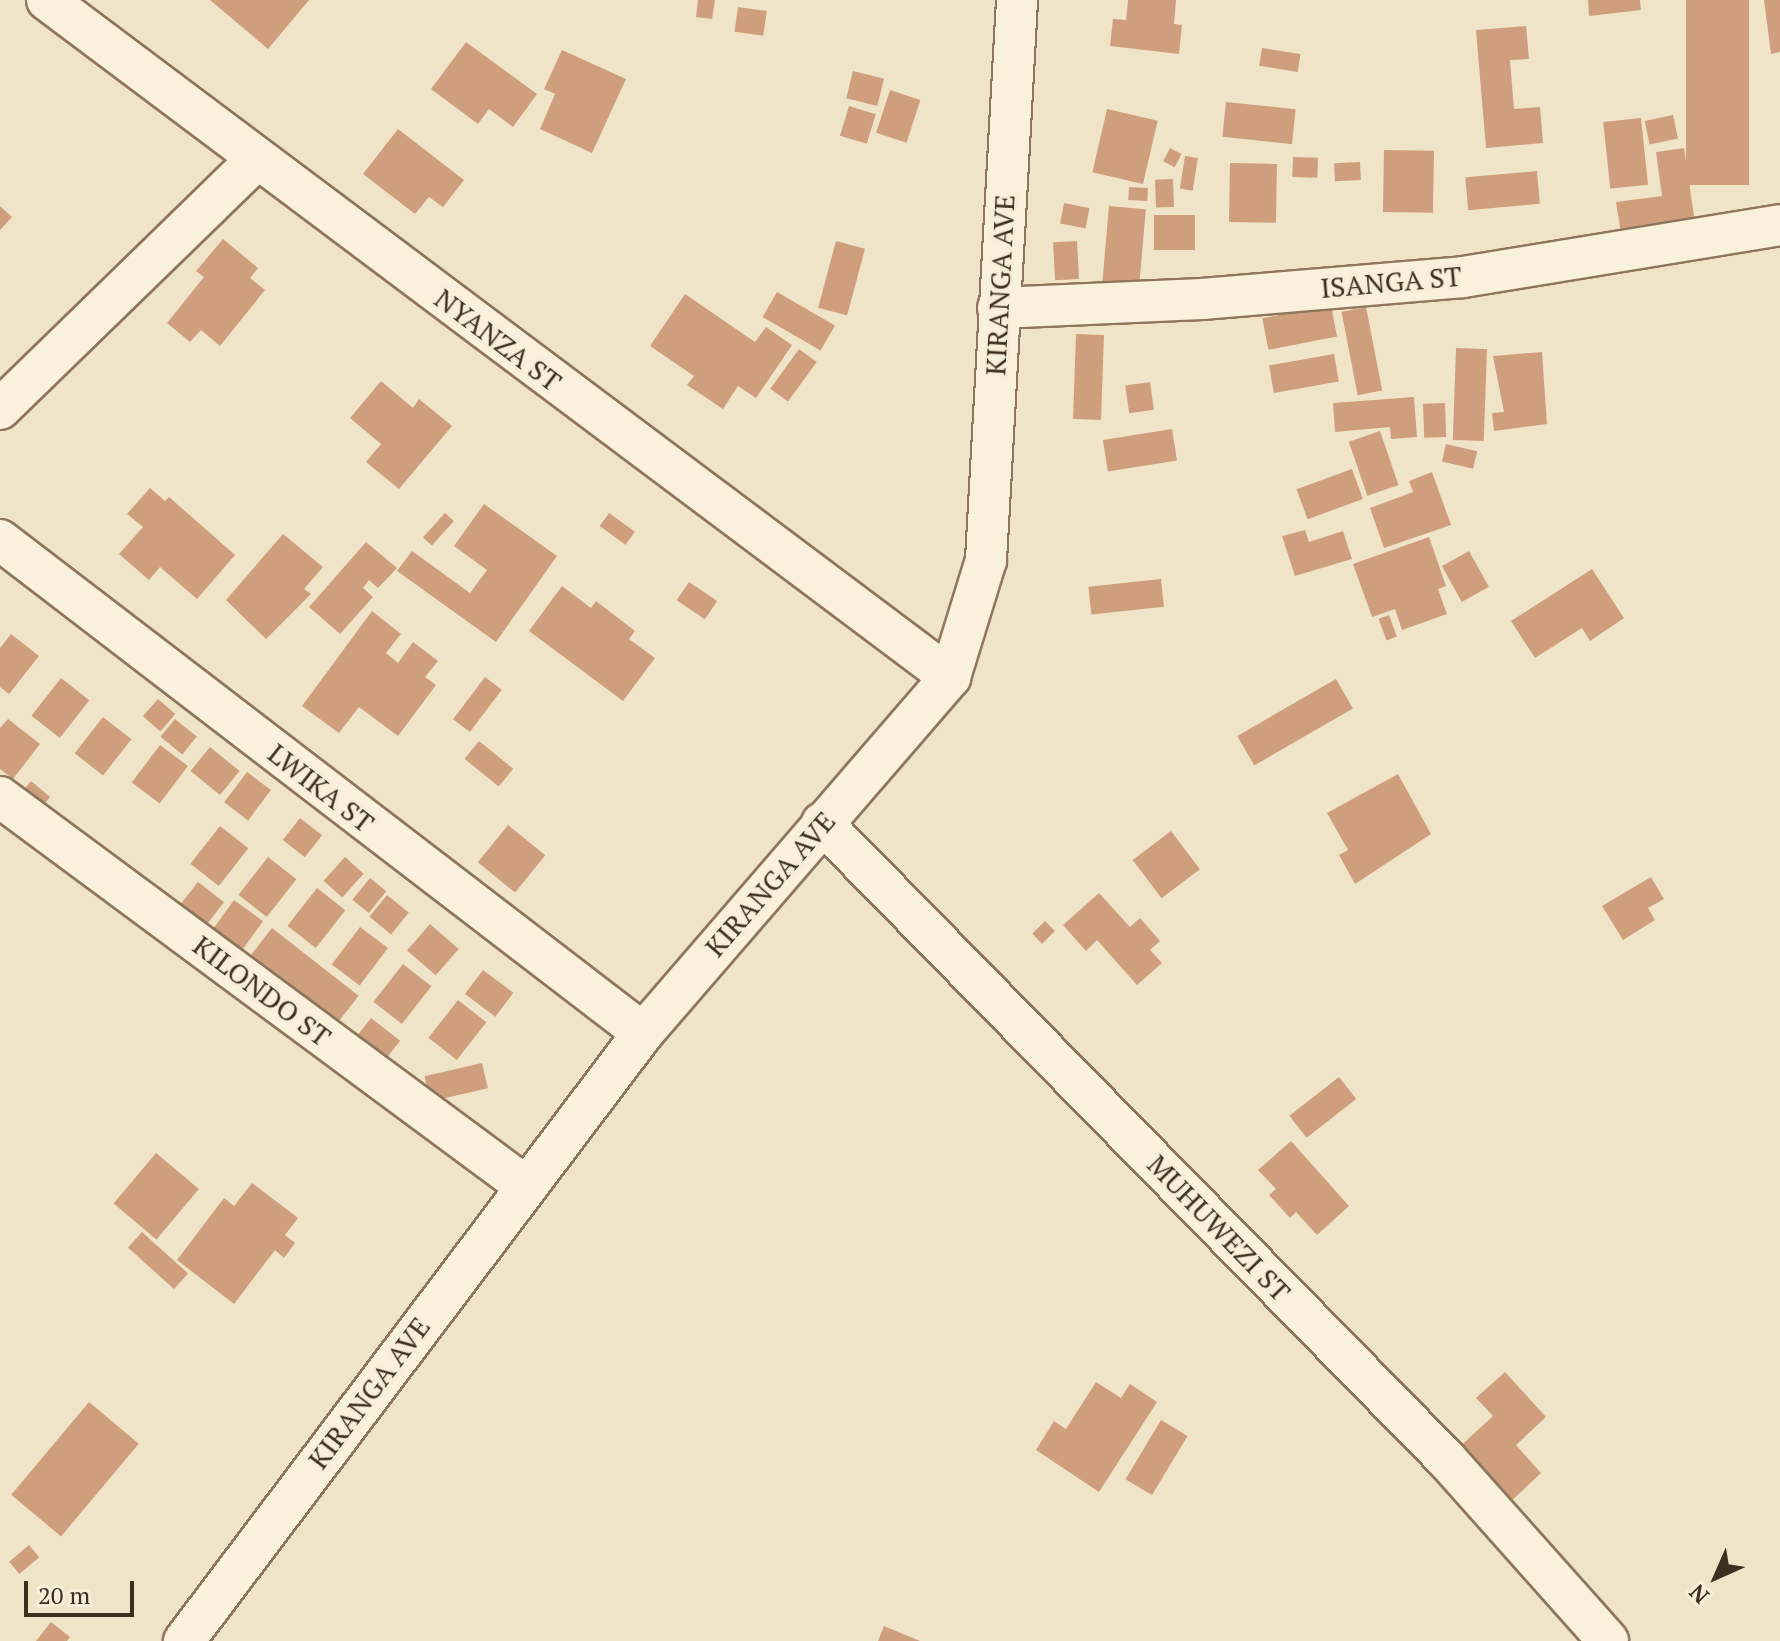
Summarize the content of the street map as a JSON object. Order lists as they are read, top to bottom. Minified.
{"streets":{"street":["ISANGA ST","KIRANGA AVE","NYANZA ST","LWIKA ST","KILONDO ST","MUHUWEZI ST"]},"crossings":[["ISANGA ST","KIRANGA AVE"],["KIRANGA AVE","NYANZA ST"],["KIRANGA AVE","LWIKA ST"],["KIRANGA AVE","KILONDO ST"],["KIRANGA AVE","MUHUWEZI ST"]],"scale_bar":"20 m","north":"bottom left"}
